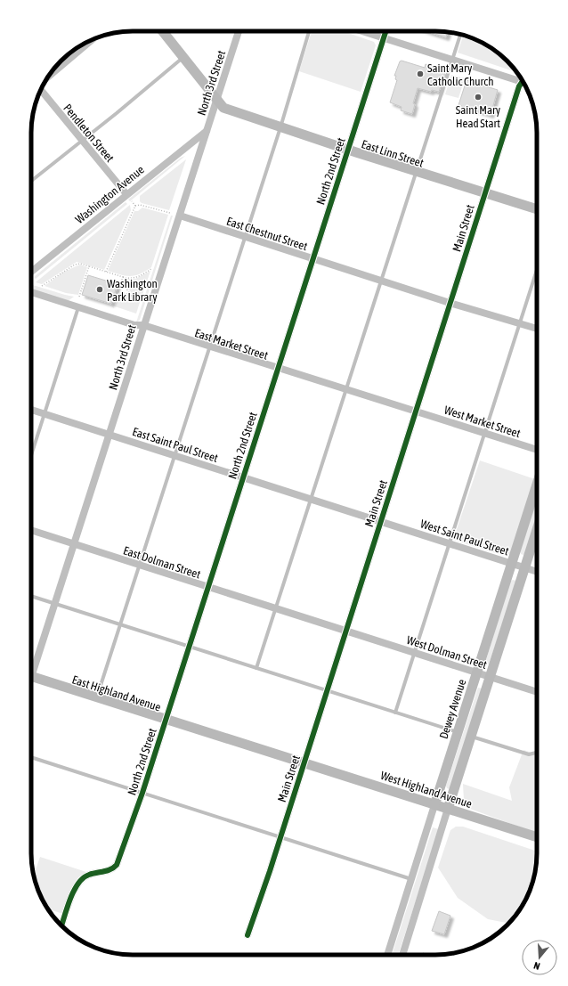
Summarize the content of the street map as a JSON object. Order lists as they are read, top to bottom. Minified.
{"streets":{"street":["North 3rd Street","Pendleton Street","East Linn Street","North 2nd Street","Washington Avenue","Main Street","East Chestnut Street","East Market Street","West Market Street","East Saint Paul Street","West Saint Paul Street","East Dolman Street","West Dolman Street","East Highland Avenue","Dewey Avenue","West Highland Avenue"]},"crossings":[["North 3rd Street","East Linn Street"],["North 3rd Street","Washington Avenue"],["North 3rd Street","East Chestnut Street"],["North 3rd Street","East Market Street"],["North 3rd Street","East Saint Paul Street"],["North 3rd Street","East Dolman Street"],["Pendleton Street","Washington Avenue"],["East Linn Street","North 2nd Street"],["East Linn Street","Main Street"],["North 2nd Street","East Chestnut Street"],["North 2nd Street","East Market Street"],["North 2nd Street","East Saint Paul Street"],["North 2nd Street","East Dolman Street"],["North 2nd Street","East Highland Avenue"],["Main Street","East Chestnut Street"],["Main Street","East Market Street"],["Main Street","West Market Street"],["Main Street","East Saint Paul Street"],["Main Street","West Saint Paul Street"],["Main Street","East Dolman Street"],["Main Street","West Dolman Street"],["Main Street","East Highland Avenue"],["Main Street","West Highland Avenue"],["East Market Street","West Market Street"],["East Saint Paul Street","West Saint Paul Street"],["West Saint Paul Street","Dewey Avenue"],["East Dolman Street","West Dolman Street"],["West Dolman Street","Dewey Avenue"],["East Highland Avenue","West Highland Avenue"],["Dewey Avenue","West Highland Avenue"]],"places":["Saint Mary Catholic Church","Saint Mary Head Start","Washington Park Library"],"north":"bottom"}
